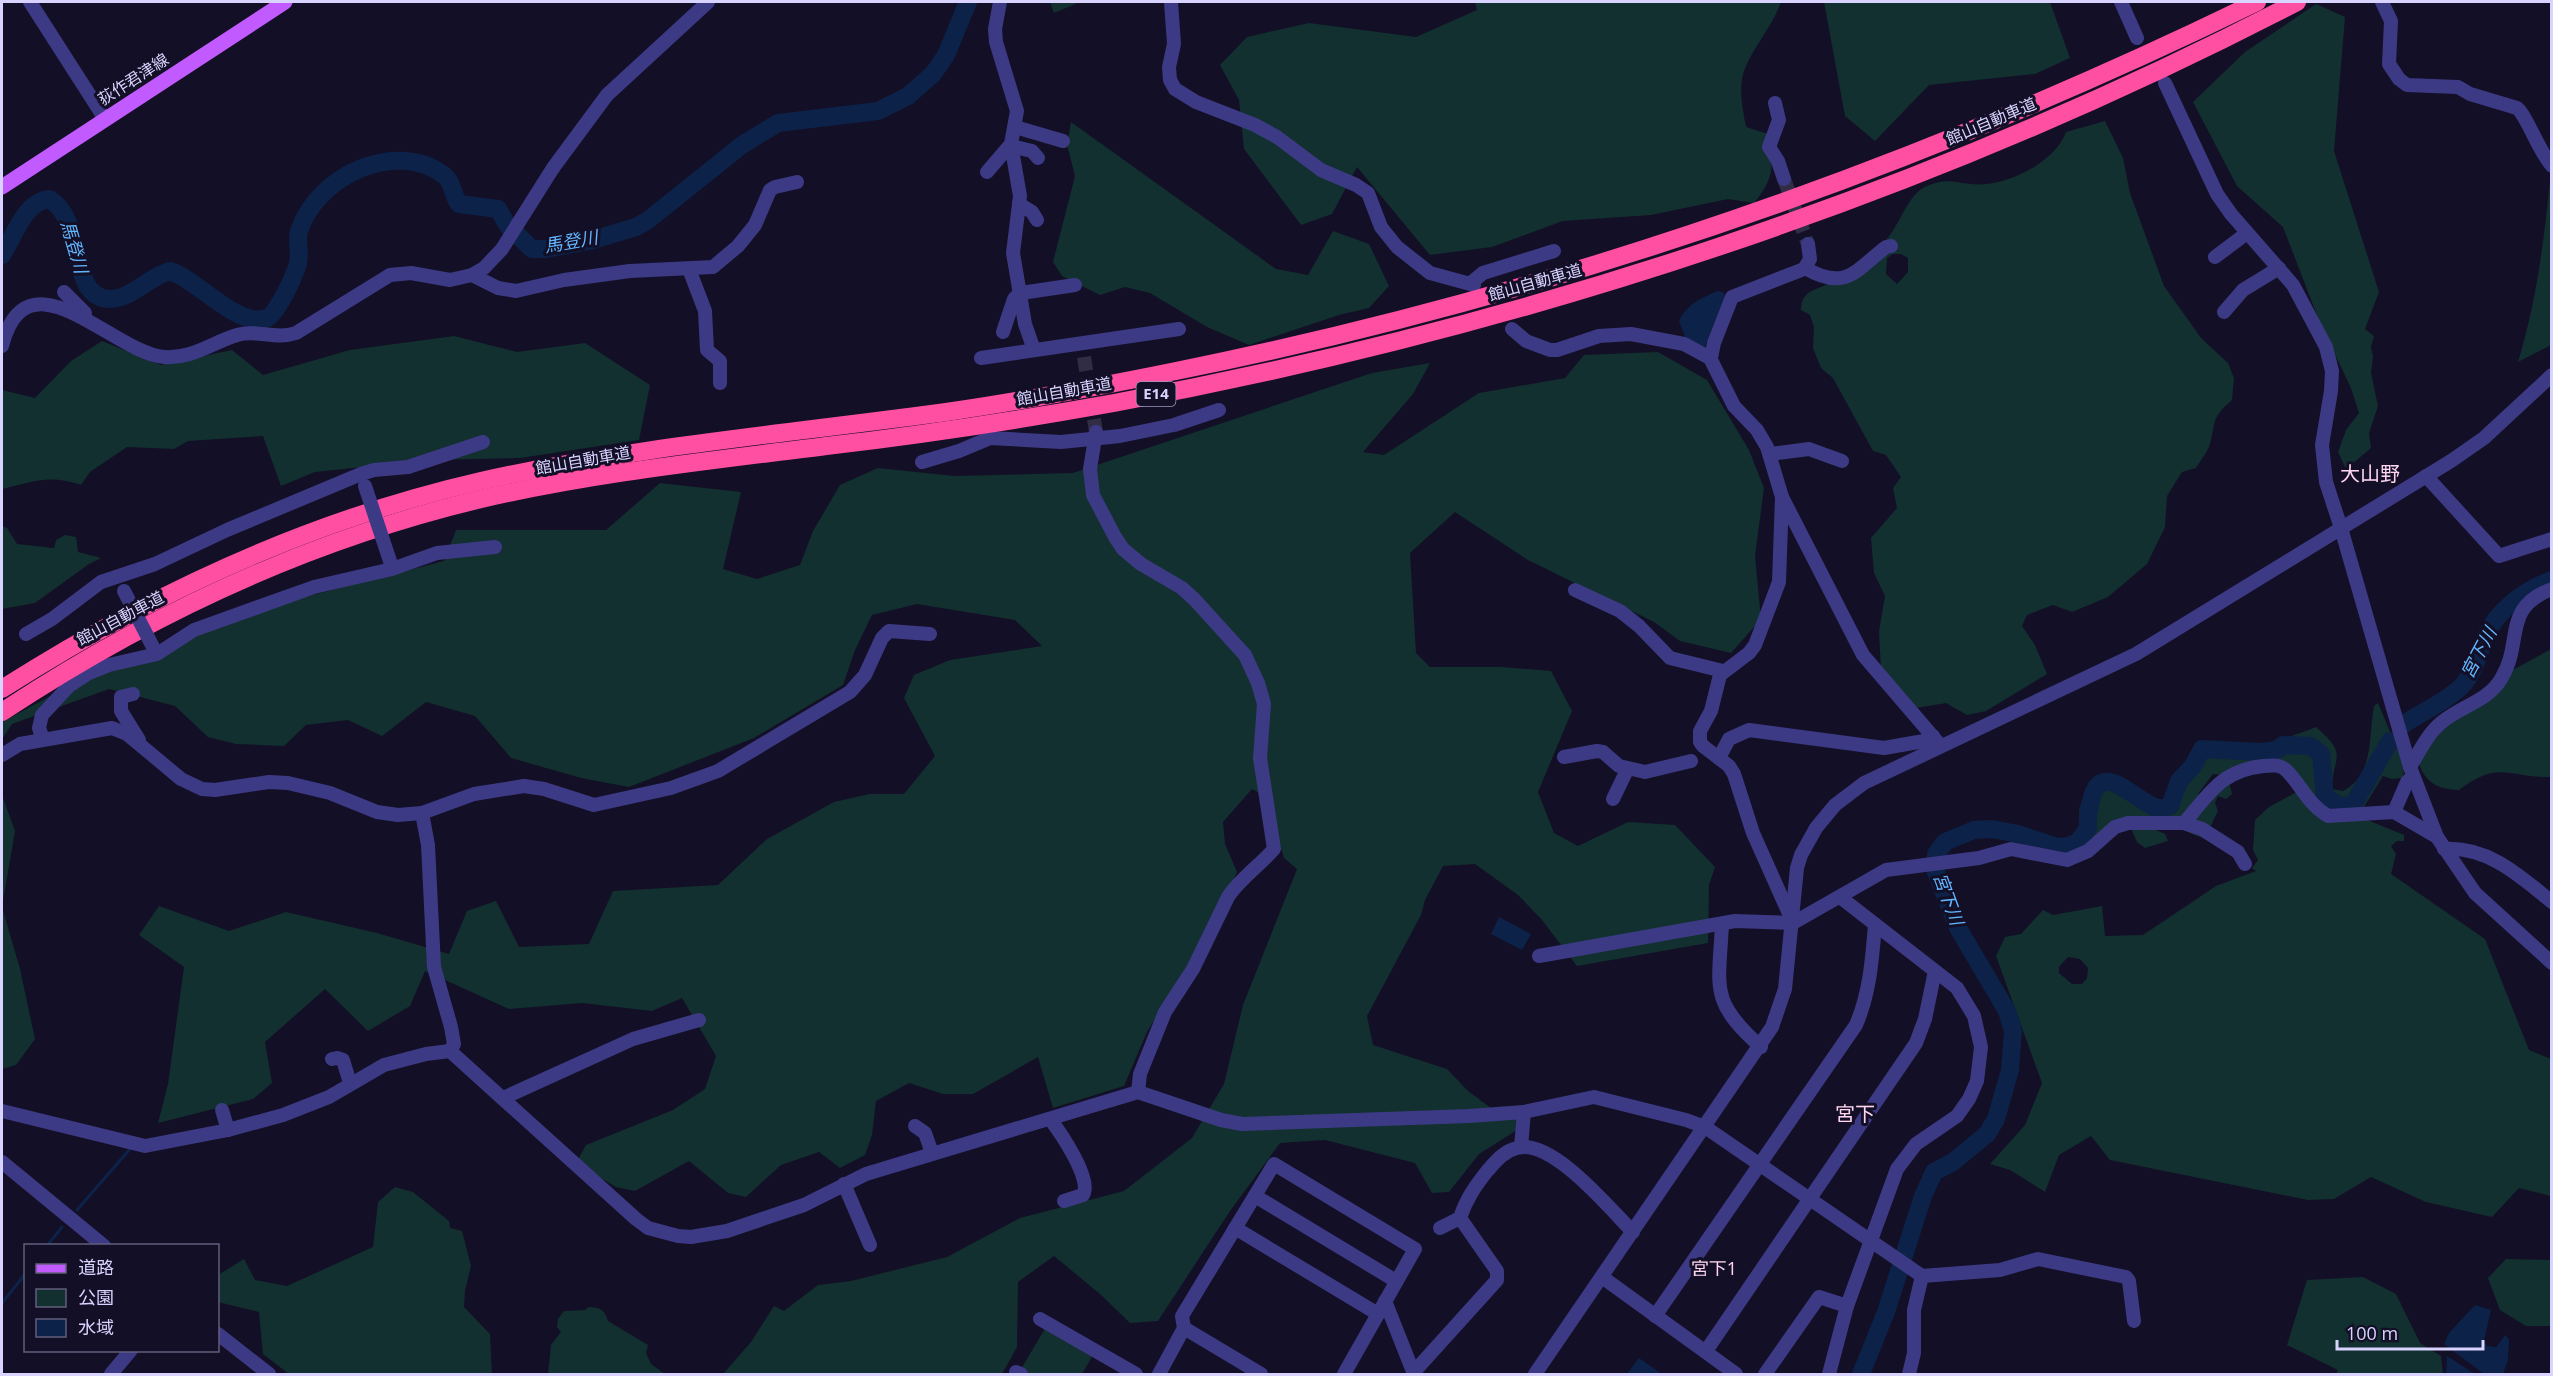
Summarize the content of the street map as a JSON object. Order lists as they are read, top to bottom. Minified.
{"streets":{"highway":["館山自動車道","E14"],"main road":["荻作君津線"]},"districts":["大山野","宮下","宮下1"],"water":["馬登川","宮下川"],"legend":["道路","公園","水域"],"scale_bar":"100 m"}
